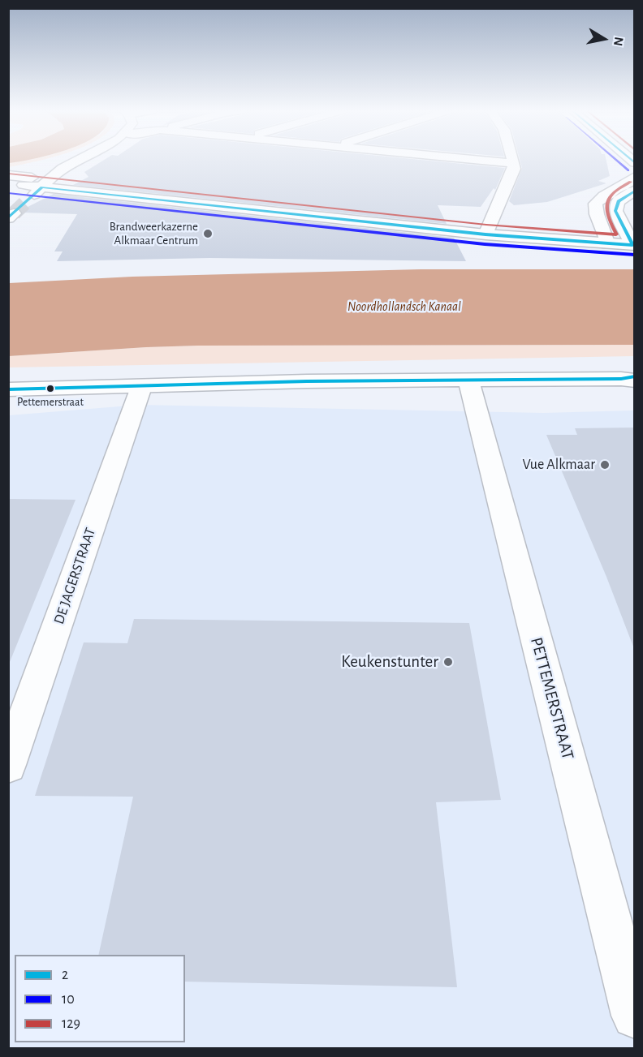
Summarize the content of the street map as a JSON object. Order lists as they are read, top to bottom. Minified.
{"streets":{"street":["DE JAGERSTRAAT","PETTEMERSTRAAT"]},"water":["Noordhollandsch Kanaal"],"places":["Brandweerkazerne Alkmaar Centrum","Pettemerstraat","Vue Alkmaar","Keukenstunter"],"lines":["transit line 2","transit line 10","transit line 129"],"legend":["2","10","129"],"north":"right"}
